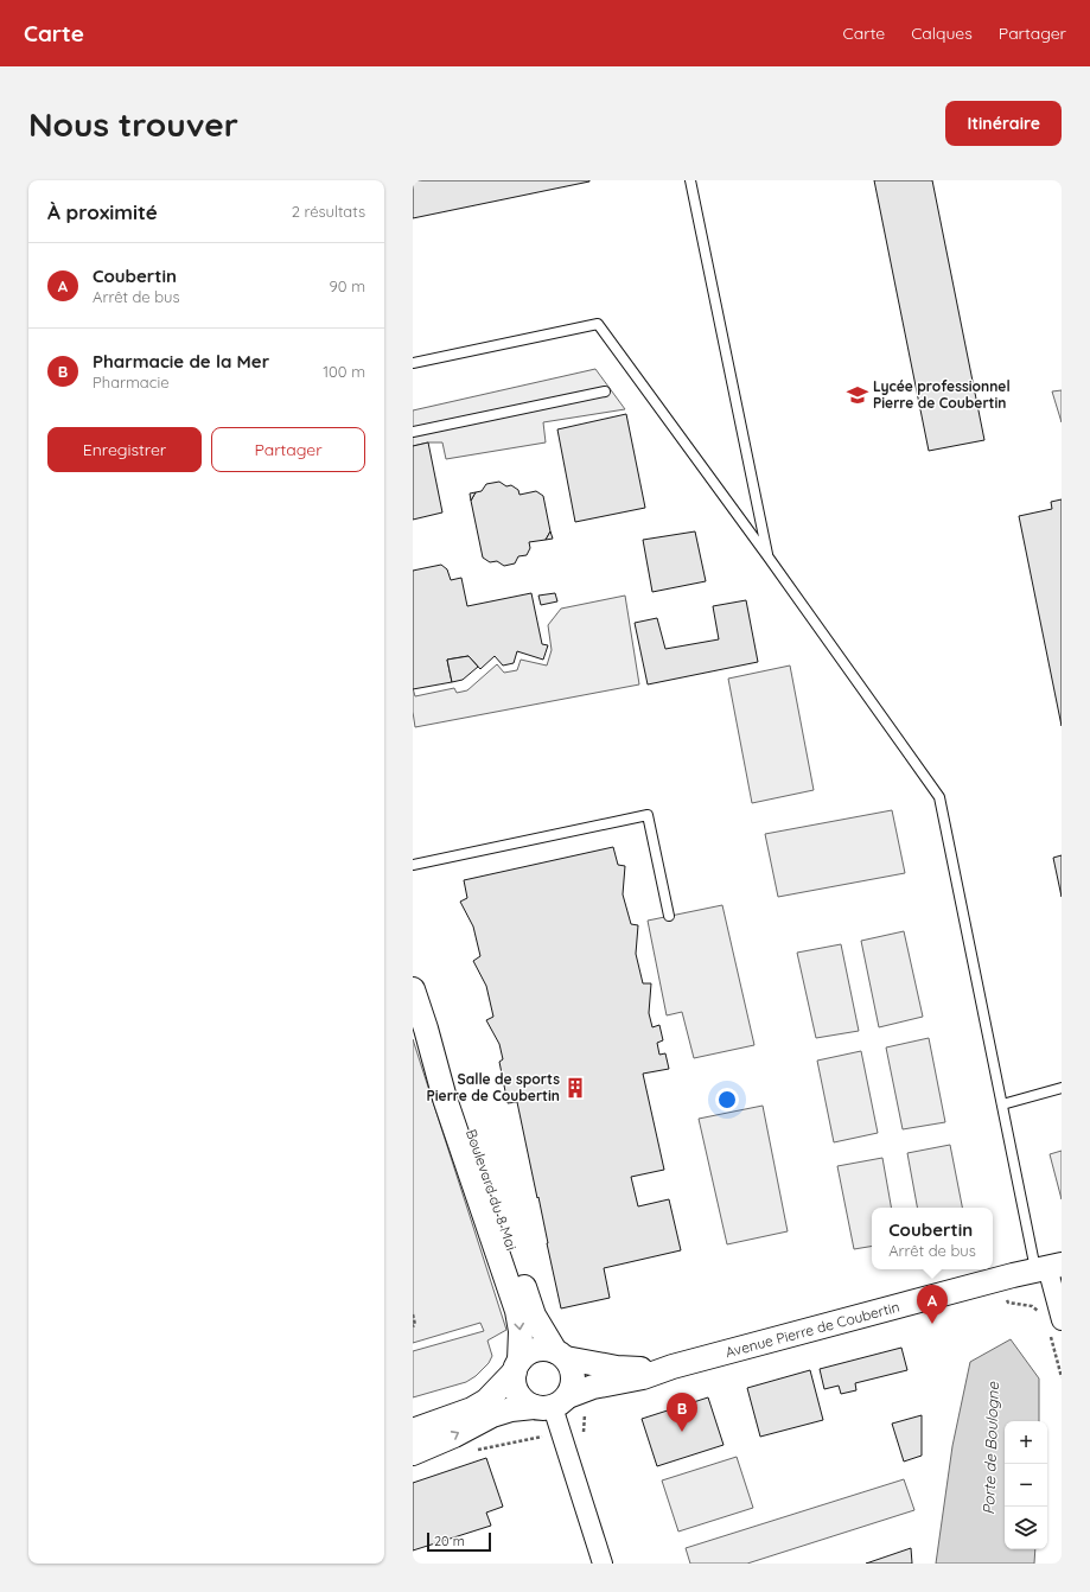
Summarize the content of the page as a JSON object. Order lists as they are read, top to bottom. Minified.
{"streets":{"street":["Boulevard du 8 Mai","Avenue Pierre de Coubertin"]},"crossings":[["Boulevard du 8 Mai","Avenue Pierre de Coubertin"]],"water":["Porte de Boulogne"],"places":{"school or university":["Lycée professionnel Pierre de Coubertin"],"building":["Salle de sports Pierre de Coubertin"]},"scale_bar":"20 m","page":{"header":"Carte","nav":["Carte","Calques","Partager"],"buttons":["Itinéraire",["Enregistrer","Partager"]],"title":"Nous trouver","heading":["À proximité","2 résultats"],"list":[{"mark":"A","name":"Coubertin","note":"Arrêt de bus","value":"90 m"},{"mark":"B","name":"Pharmacie de la Mer","note":"Pharmacie","value":"100 m"}],"popup":["Coubertin","Arrêt de bus"],"pins":["A","B"],"map_buttons":["+","−"],"scale":"20 m"}}
